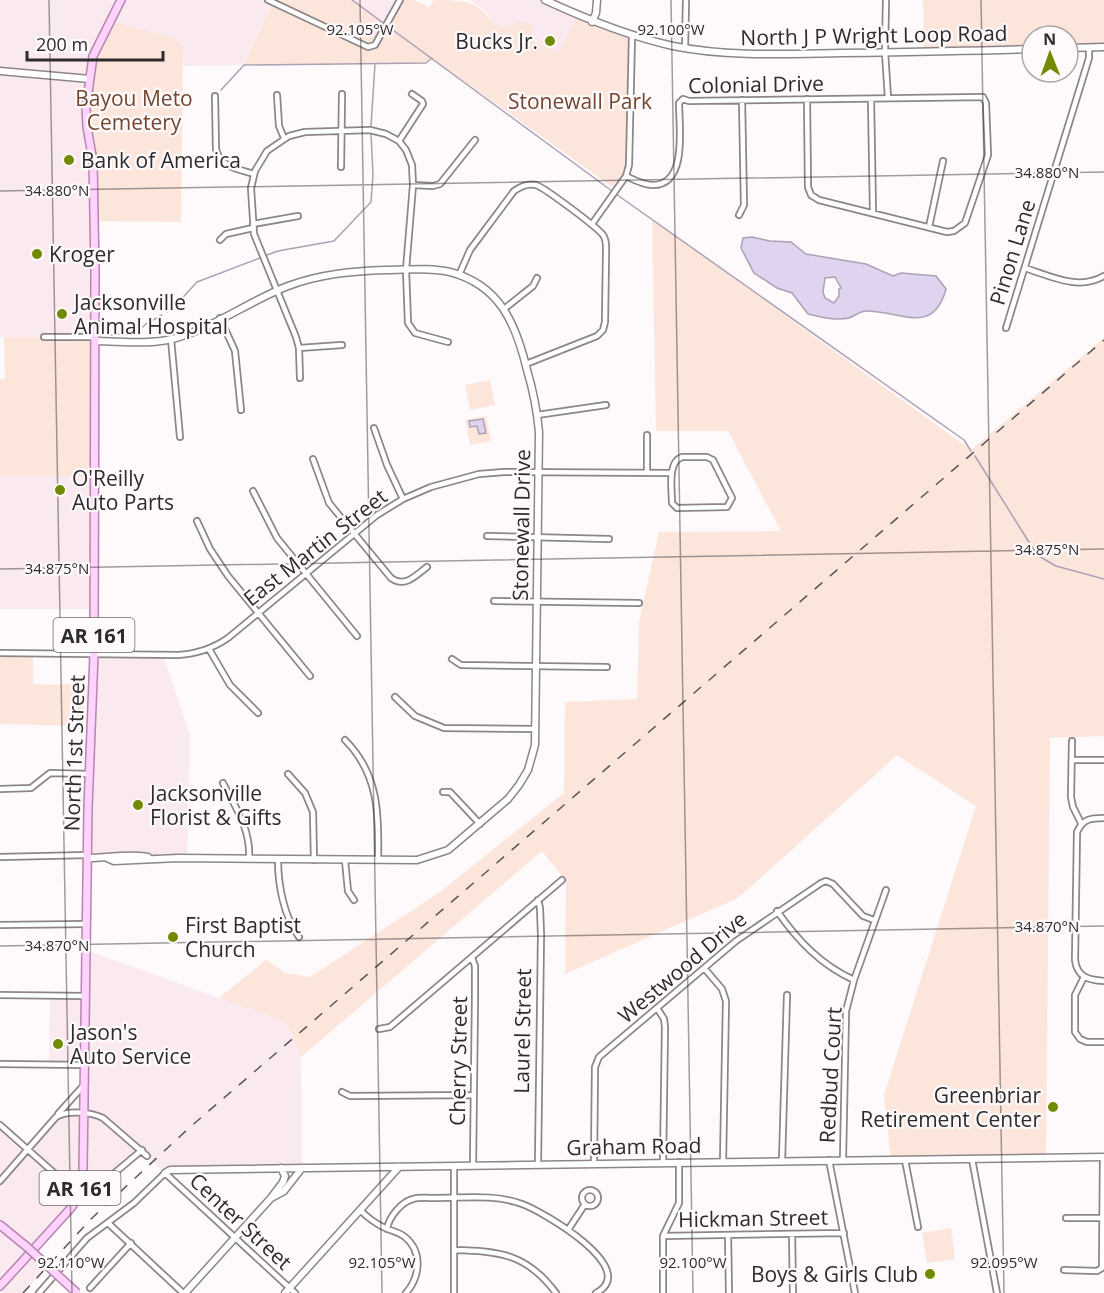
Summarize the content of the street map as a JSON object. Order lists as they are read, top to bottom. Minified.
{"streets":{"main road":["North J P Wright Loop Road","Stonewall Drive","AR 161","North 1st Street","Graham Road"],"street":["Colonial Drive","Pinon Lane","East Martin Street","Westwood Drive","Laurel Street","Cherry Street","Redbud Court","Hickman Street","Center Street"]},"crossings":[["Stonewall Drive","East Martin Street"],["Stonewall Drive","North 1st Street"],["East Martin Street","North 1st Street"],["Westwood Drive","Redbud Court"],["Westwood Drive","Graham Road"],["Laurel Street","Graham Road"],["Cherry Street","Graham Road"],["Redbud Court","Graham Road"],["Graham Road","Center Street"]],"parks":["Bayou Meto Cemetery","Stonewall Park"],"places":["Bucks Jr.","Bank of America","Kroger","Jacksonville Animal Hospital","O'Reilly Auto Parts","Jacksonville Florist & Gifts","First Baptist Church","Jason's Auto Service","Greenbriar Retirement Center","Boys & Girls Club"],"scale_bar":"200 m","north":"top","coordinates":["92.105°W","92.100°W","34.880°N","34.875°N","34.870°N","92.110°W","92.095°W"]}
